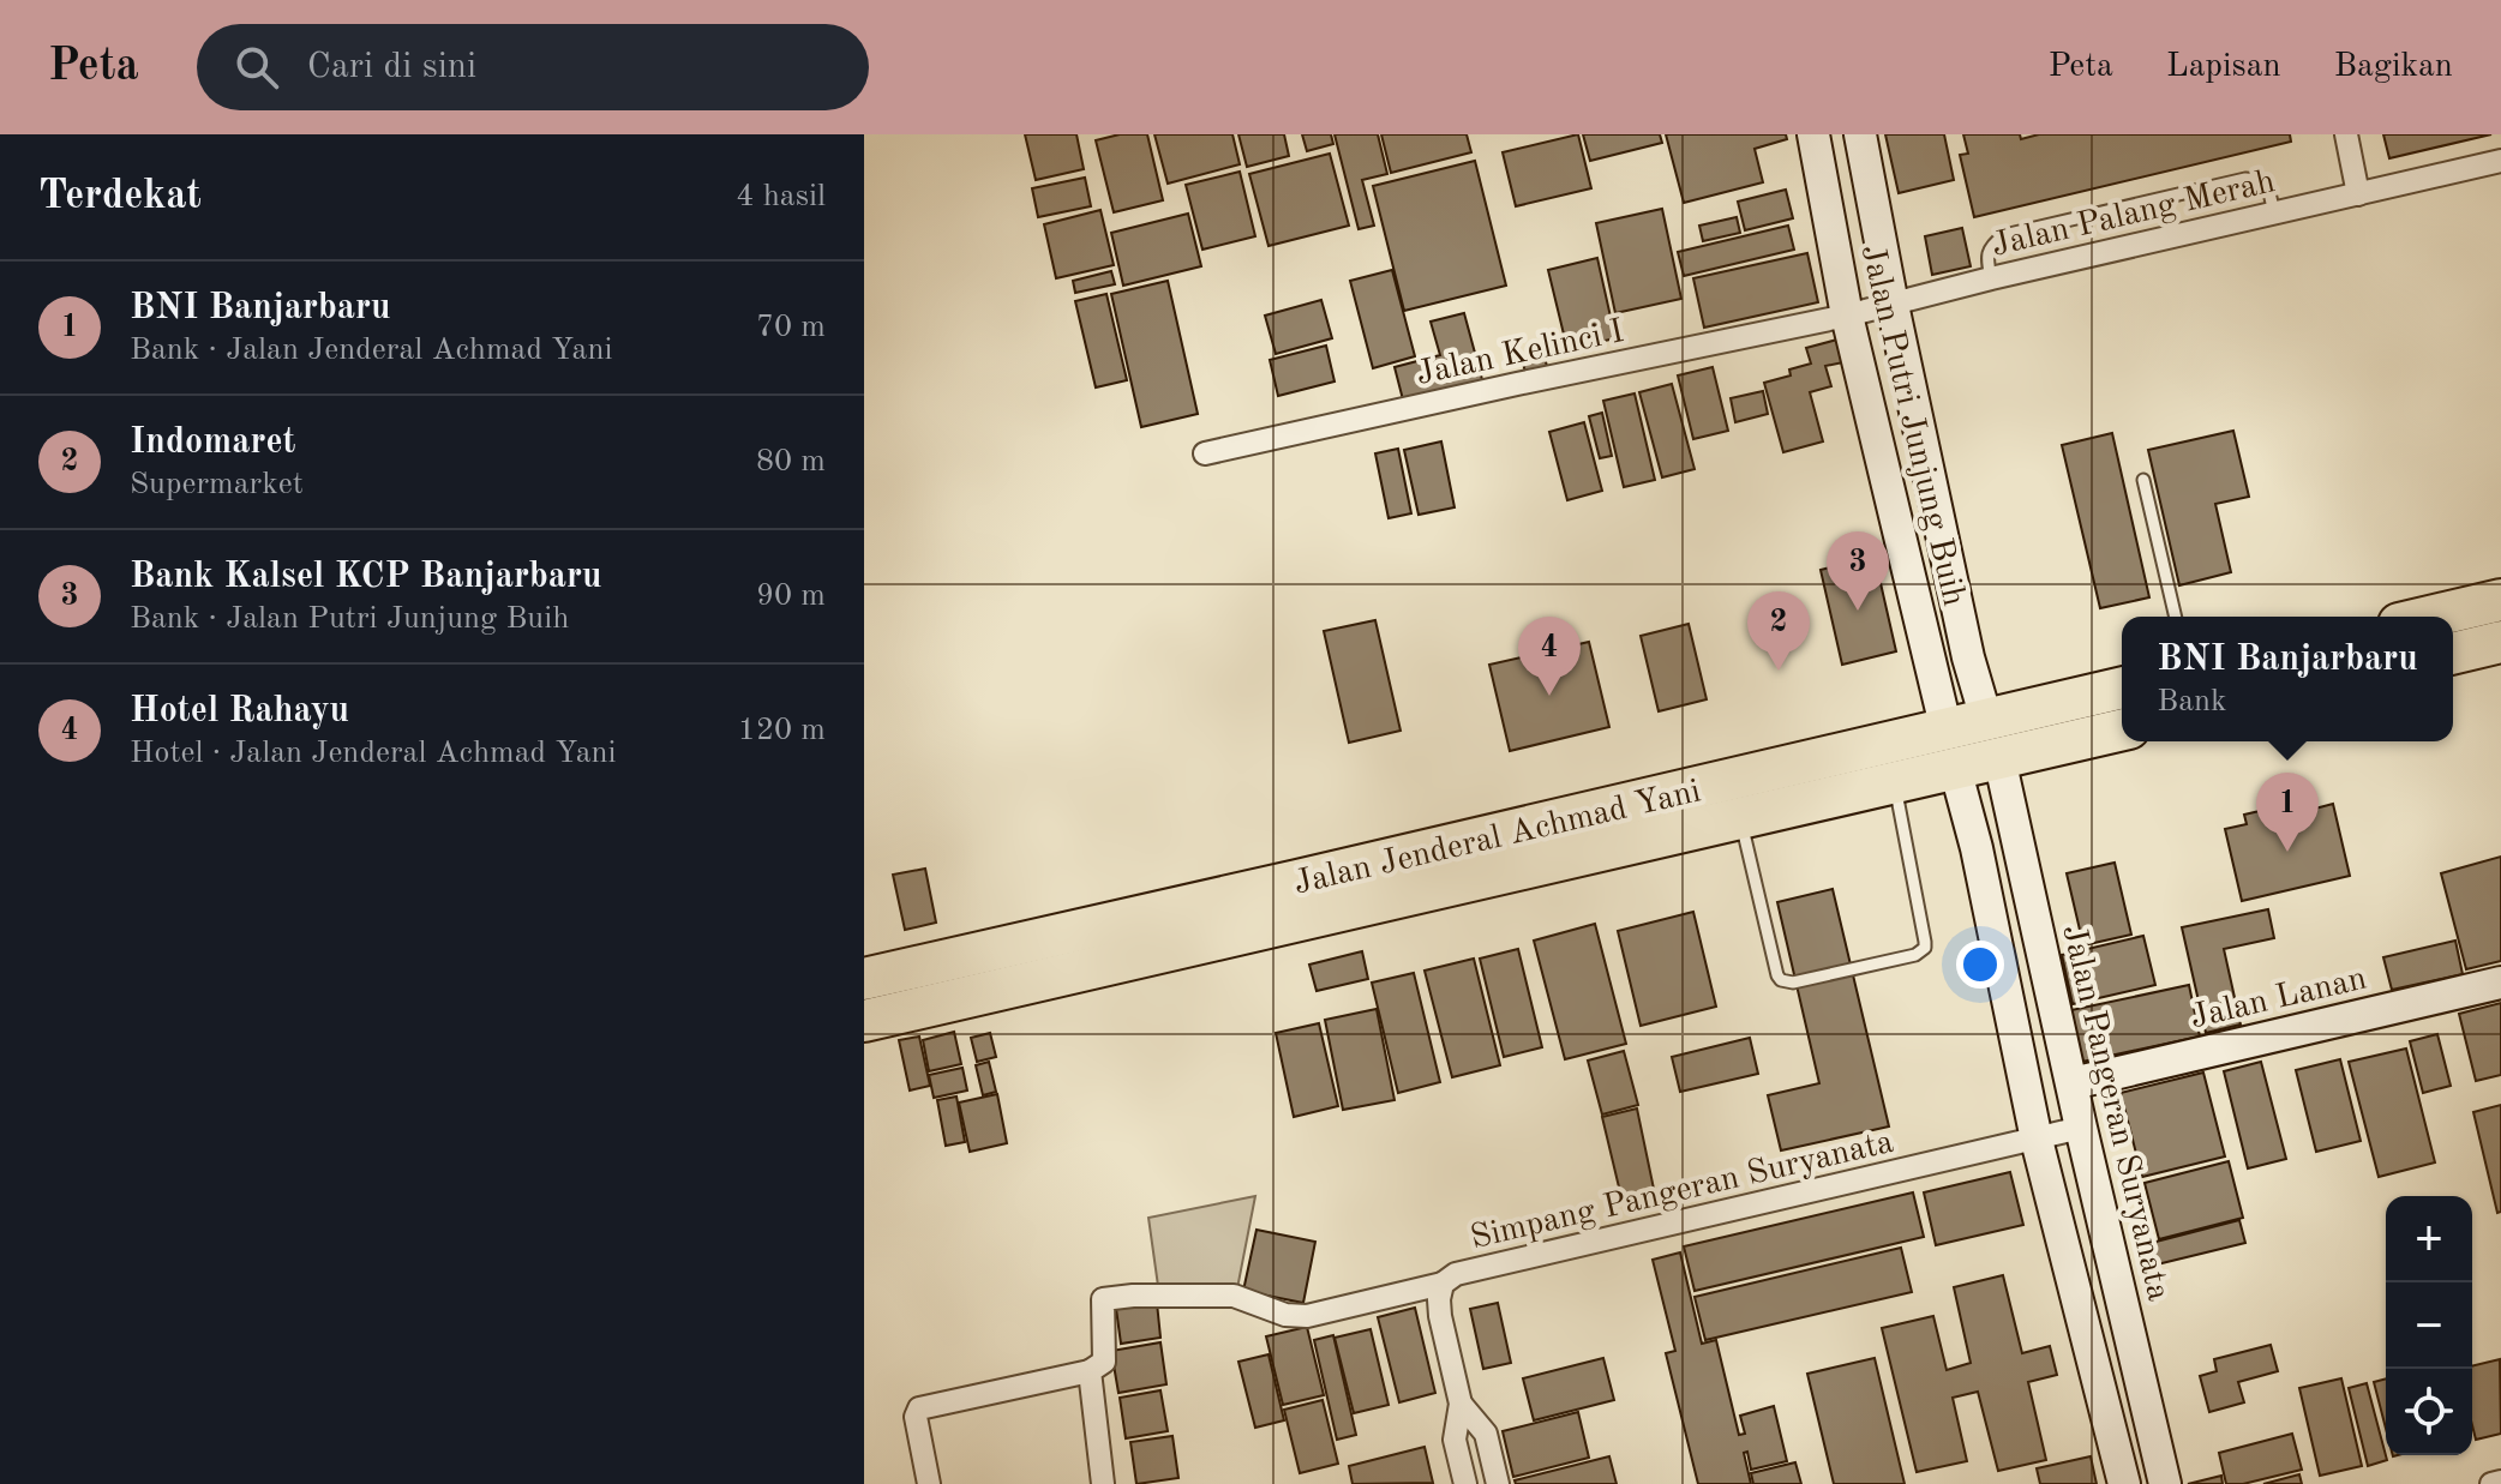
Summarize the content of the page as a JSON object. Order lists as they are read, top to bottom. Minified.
{"streets":{"highway":["Jalan Jenderal Achmad Yani"],"street":["Jalan Palang Merah","Jalan Kelinci I","Jalan Putri Junjung Buih","Jalan Lanan","Jalan Pangeran Suryanata","Simpang Pangeran Suryanata"]},"crossings":[["Jalan Palang Merah","Jalan Kelinci I"],["Jalan Palang Merah","Jalan Putri Junjung Buih"],["Jalan Kelinci I","Jalan Putri Junjung Buih"],["Jalan Putri Junjung Buih","Jalan Jenderal Achmad Yani"],["Jalan Jenderal Achmad Yani","Jalan Pangeran Suryanata"],["Jalan Lanan","Jalan Pangeran Suryanata"],["Jalan Pangeran Suryanata","Simpang Pangeran Suryanata"]],"page":{"header":"Peta","search":"Cari di sini","nav":["Peta","Lapisan","Bagikan"],"heading":["Terdekat","4 hasil"],"list":[{"mark":"1","name":"BNI Banjarbaru","note":"Bank · Jalan Jenderal Achmad Yani","value":"70 m"},{"mark":"2","name":"Indomaret","note":"Supermarket","value":"80 m"},{"mark":"3","name":"Bank Kalsel KCP Banjarbaru","note":"Bank · Jalan Putri Junjung Buih","value":"90 m"},{"mark":"4","name":"Hotel Rahayu","note":"Hotel · Jalan Jenderal Achmad Yani","value":"120 m"}],"pins":["3","2","4","1"],"popup":["BNI Banjarbaru","Bank"],"map_buttons":["+","−"]}}
